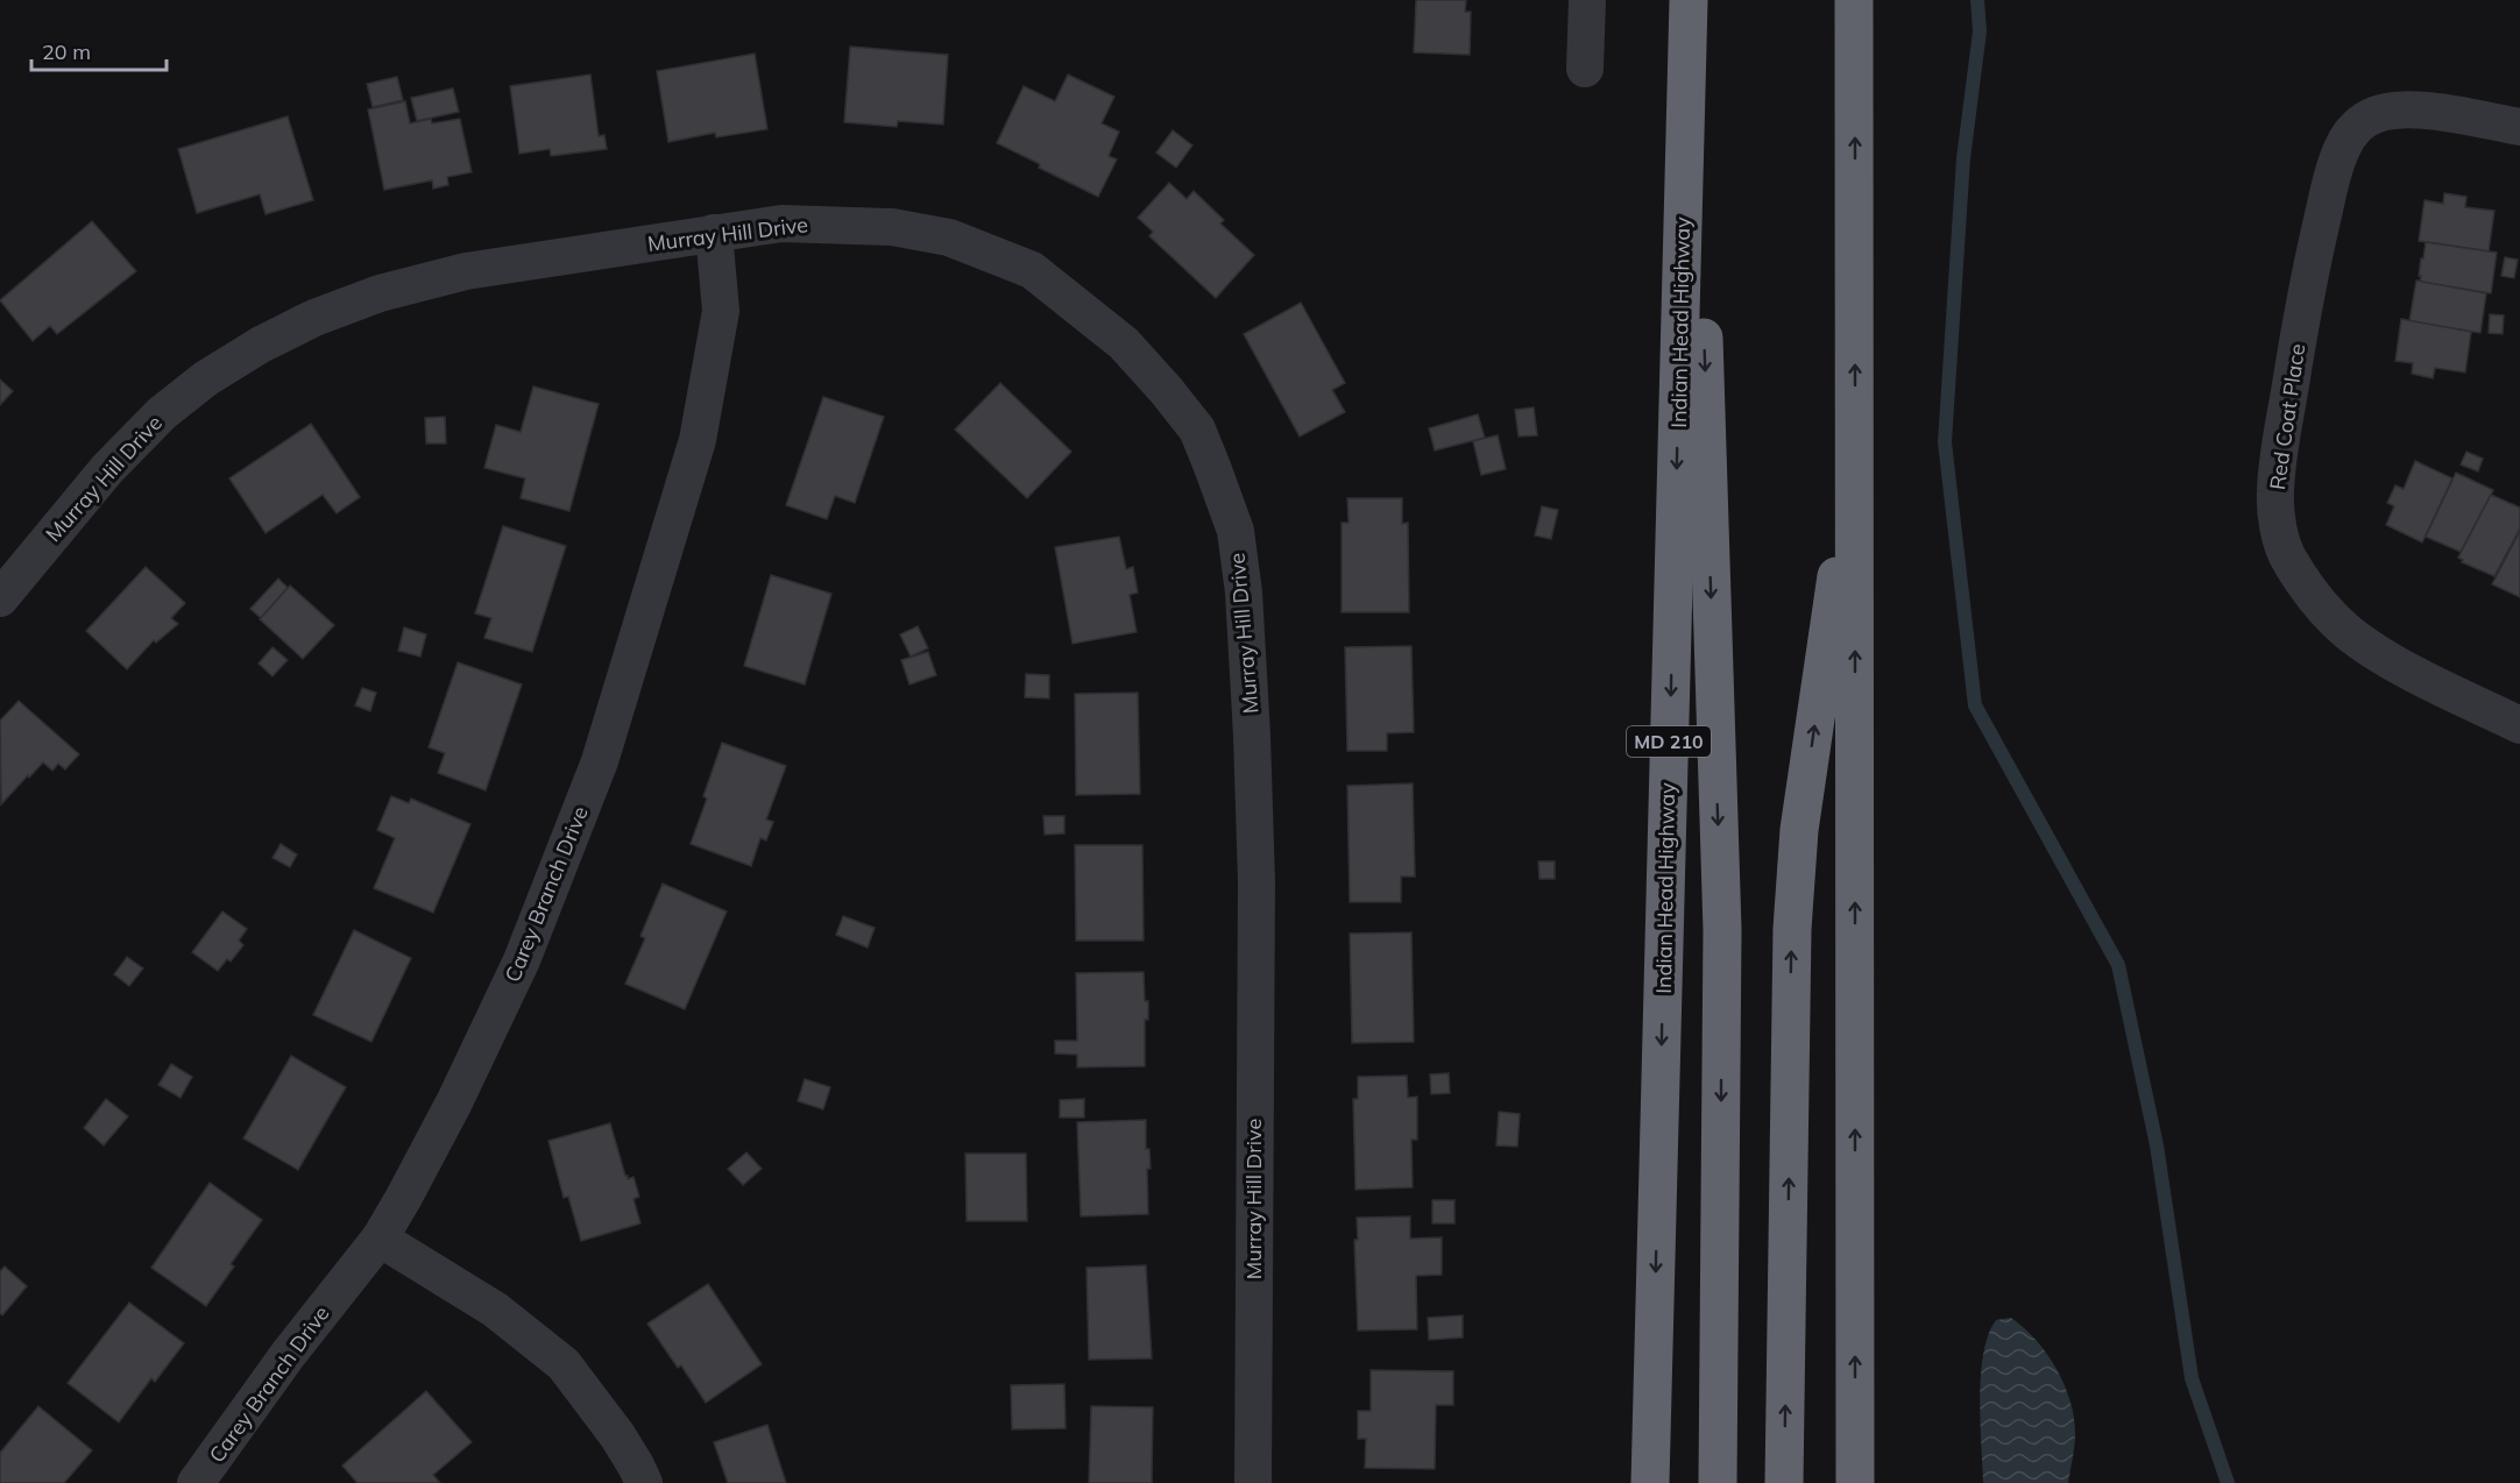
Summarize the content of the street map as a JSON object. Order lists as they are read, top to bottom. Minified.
{"streets":{"highway":["Indian Head Highway","MD 210"],"street":["Murray Hill Drive","Red Coat Place","Carey Branch Drive"]},"crossings":[["Murray Hill Drive","Carey Branch Drive"]],"scale_bar":"20 m"}
